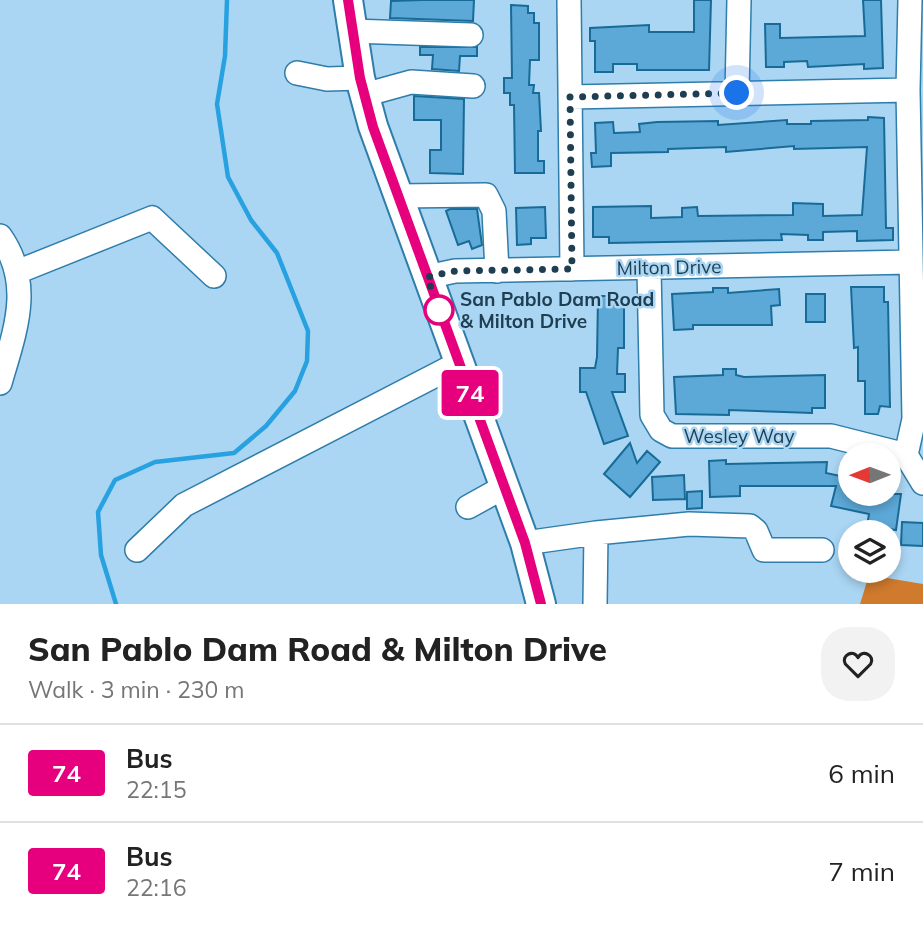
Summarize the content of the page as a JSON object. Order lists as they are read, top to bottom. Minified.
{"streets":{"street":["Milton Drive","Wesley Way"]},"crossings":[["Milton Drive","Wesley Way"]],"places":["San Pablo Dam Road & Milton Drive"],"lines":["bus line 74"],"north":"left","page":{"on_map":"74","heading":["San Pablo Dam Road & Milton Drive","Walk · 3 min · 230 m"],"list":[{"mark":"74","name":"Bus","note":"22:15","value":"6 min"},{"mark":"74","name":"Bus","note":"22:16","value":"7 min"}]}}
